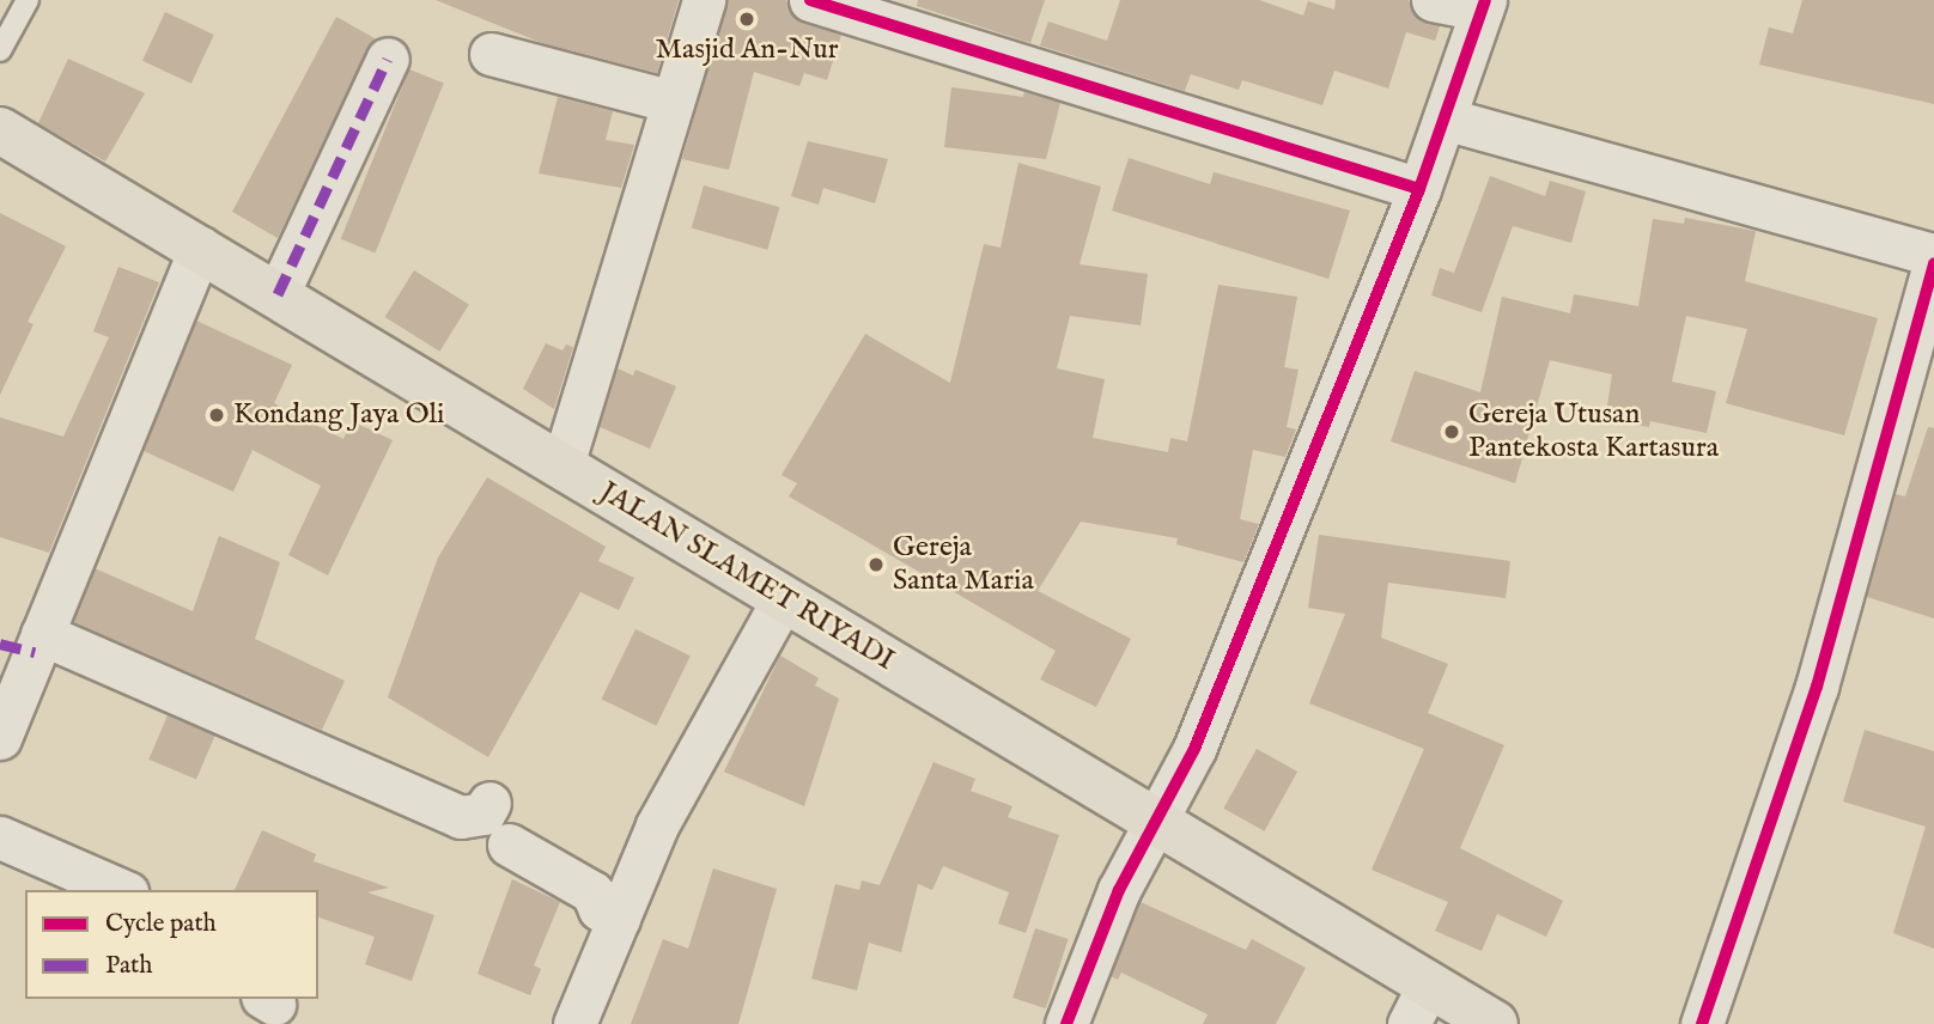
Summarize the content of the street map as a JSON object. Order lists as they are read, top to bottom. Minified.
{"streets":{"main road":["JALAN SLAMET RIYADI"]},"places":["Masjid An-Nur","Kondang Jaya Oli","Gereja Utusan Pantekosta Kartasura","Gereja Santa Maria"],"legend":["Cycle path","Path"]}
